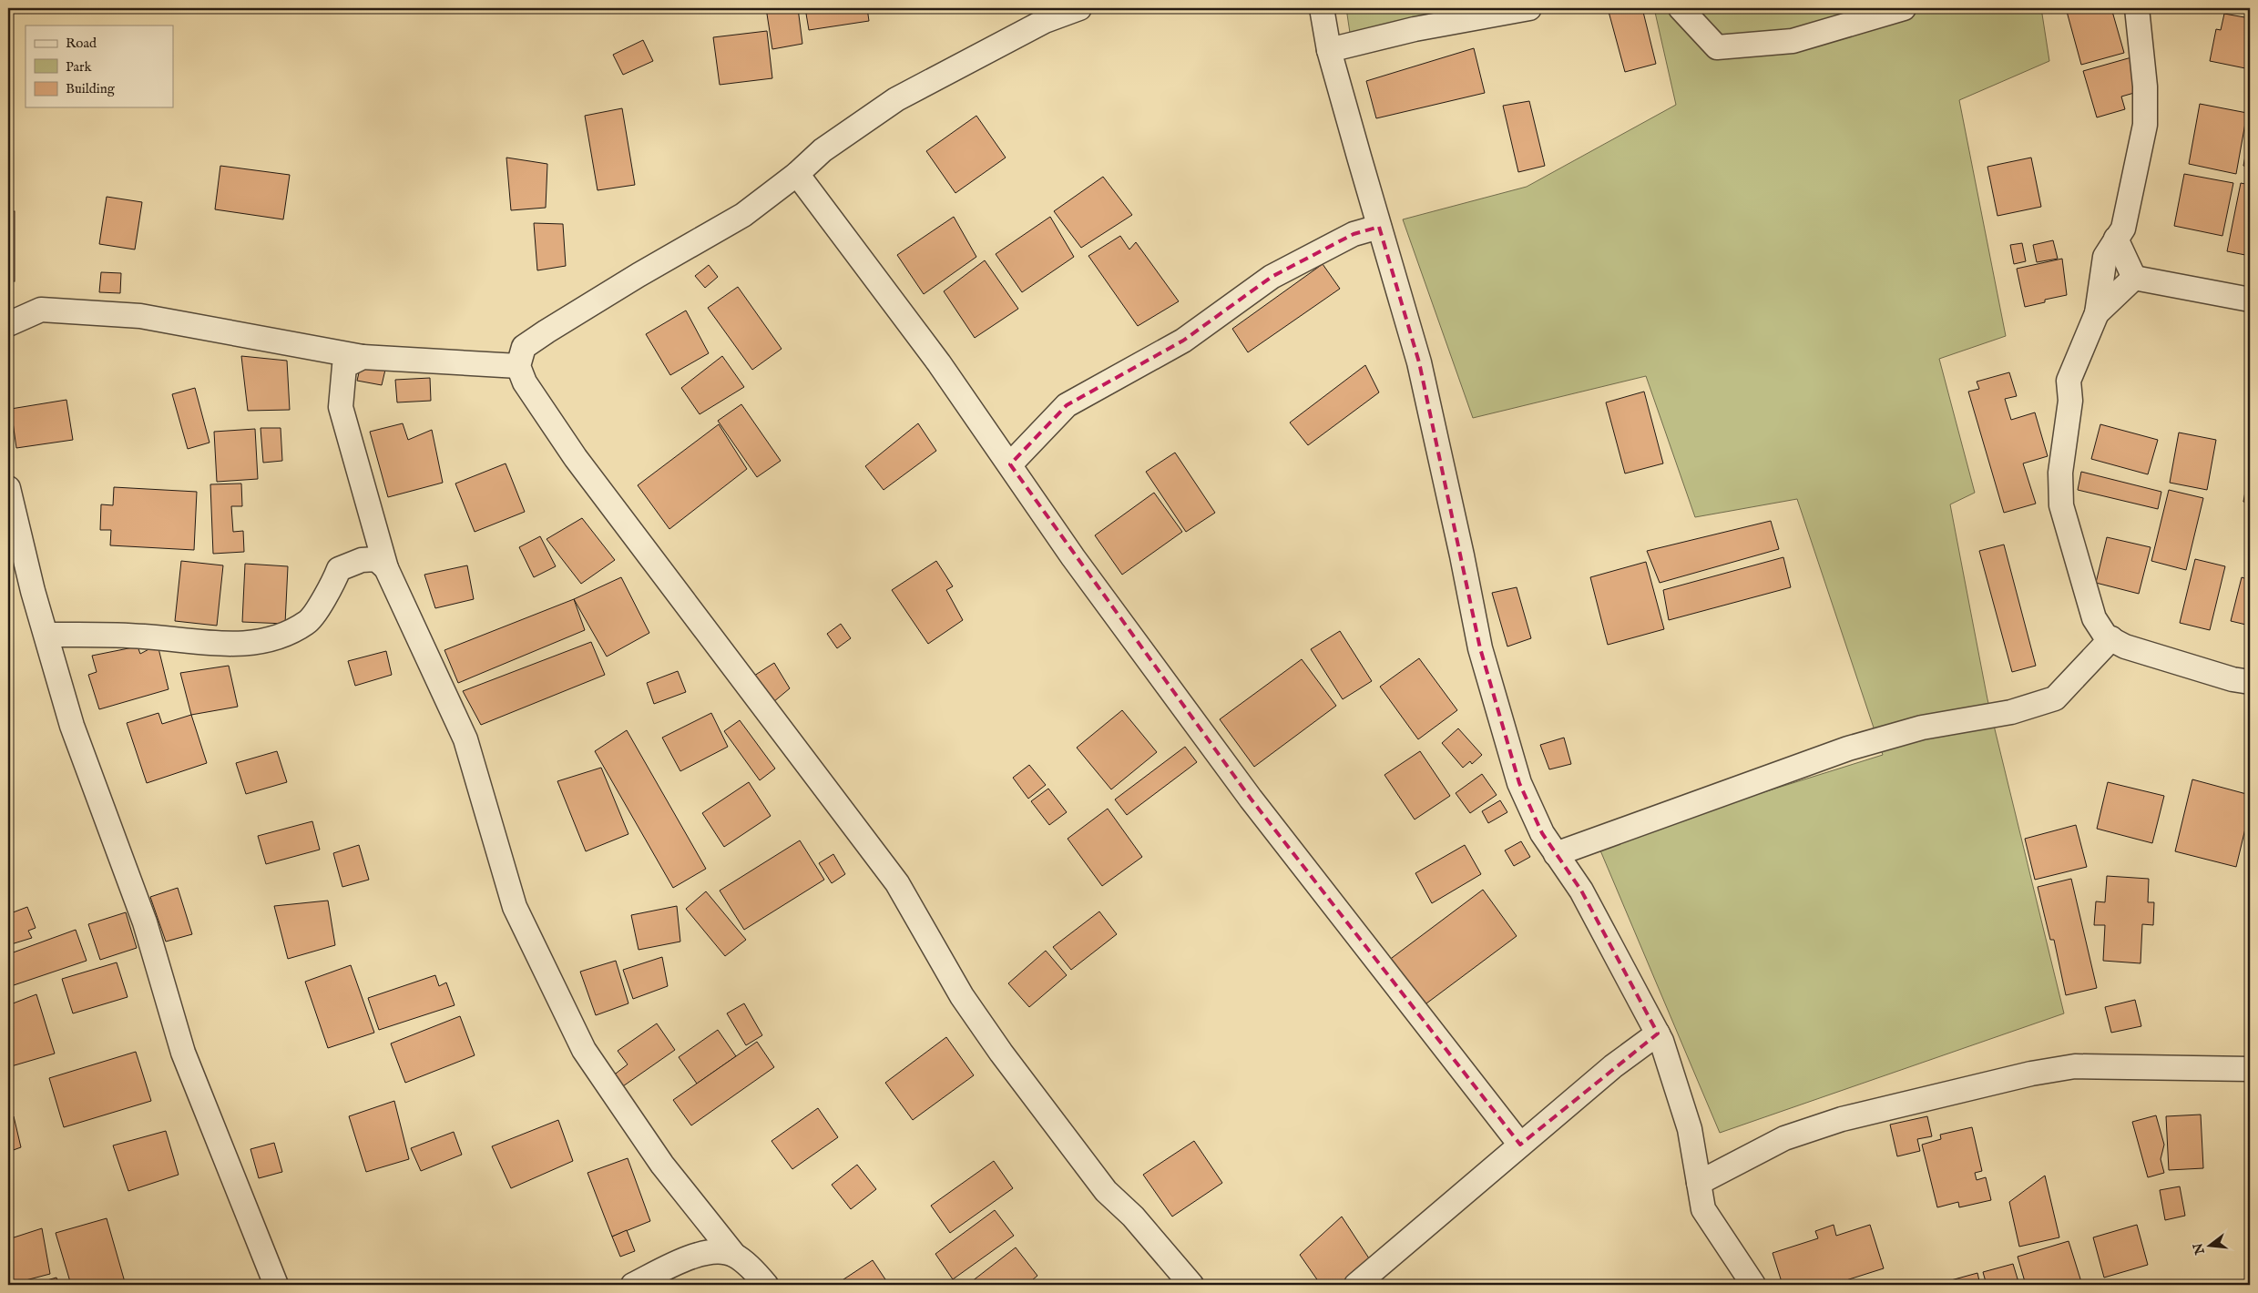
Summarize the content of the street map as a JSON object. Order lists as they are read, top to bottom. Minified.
{"legend":["Road","Park","Building"],"north":"left"}
